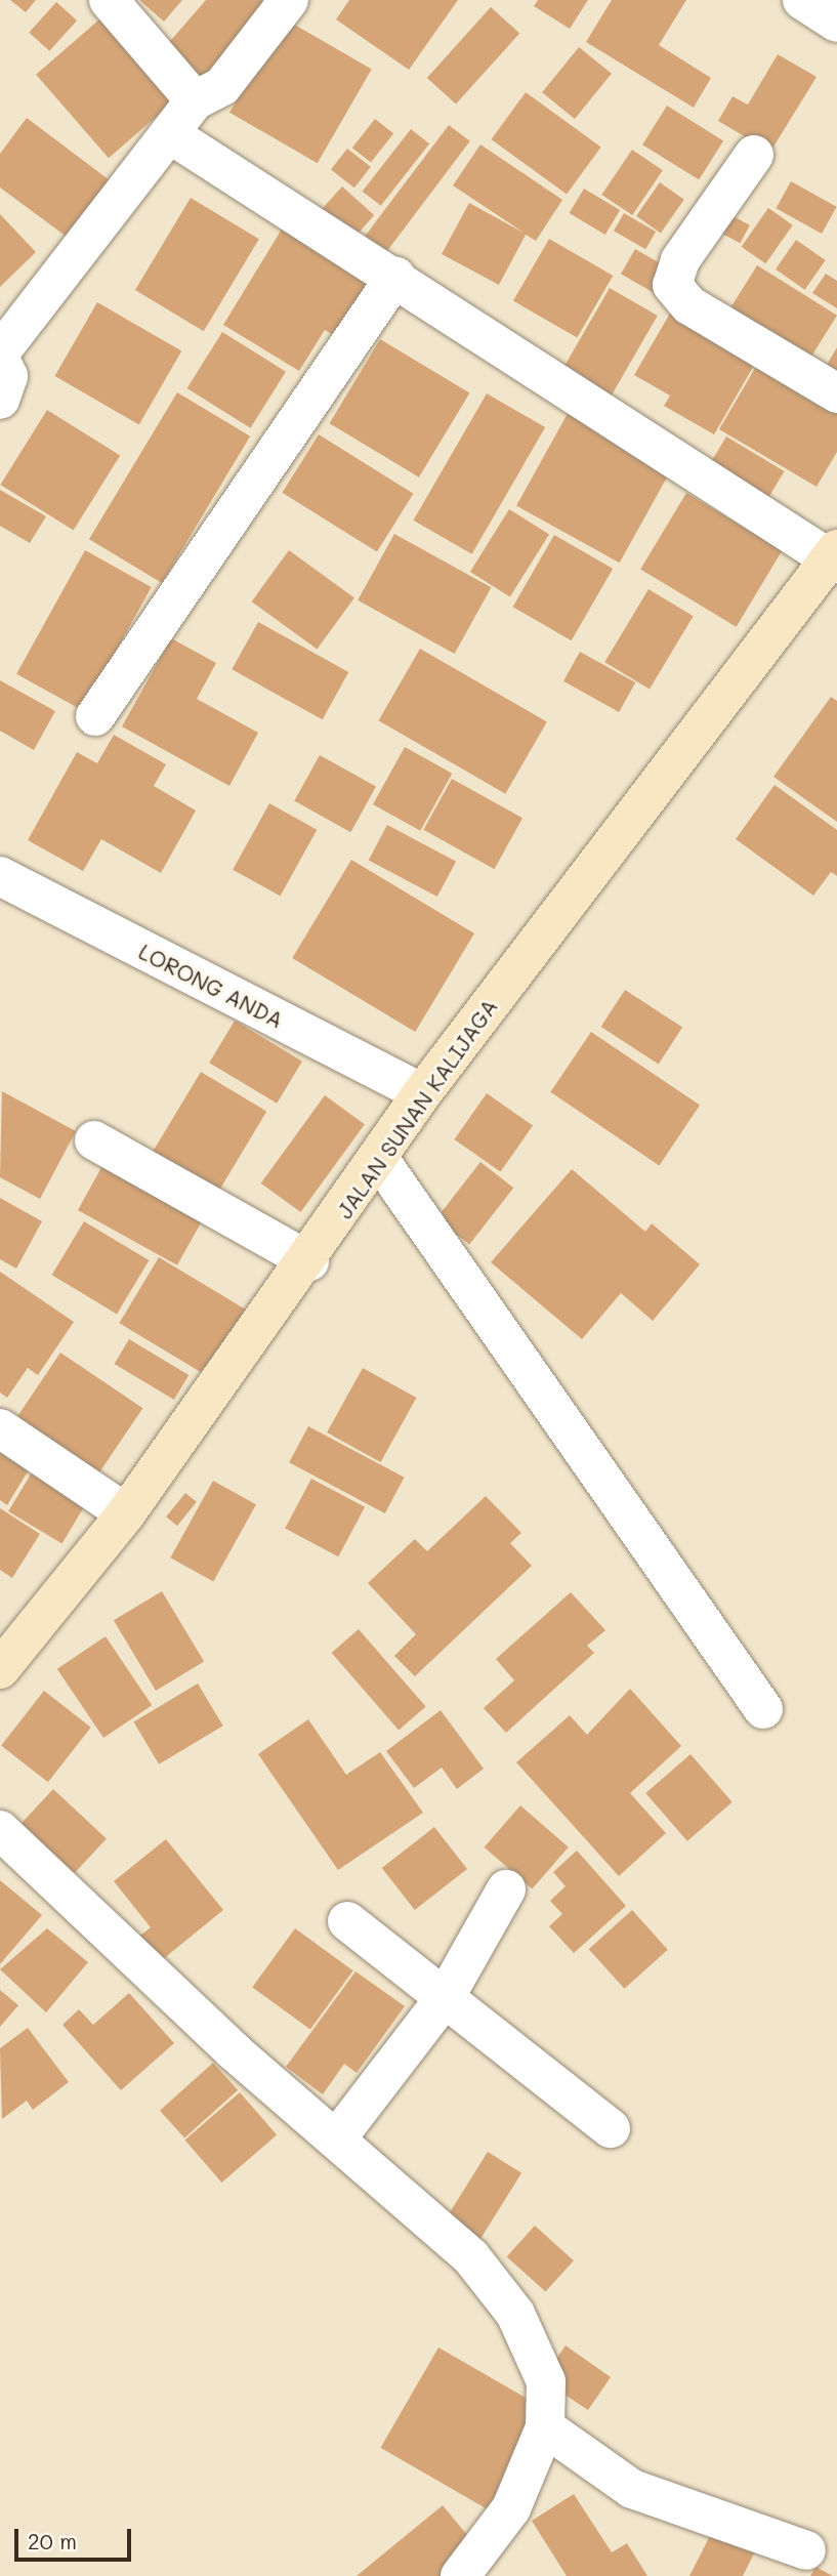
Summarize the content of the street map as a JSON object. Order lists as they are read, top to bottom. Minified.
{"streets":{"street":["LORONG ANDA","JALAN SUNAN KALIJAGA"]},"crossings":[["LORONG ANDA","JALAN SUNAN KALIJAGA"]],"scale_bar":"20 m"}
